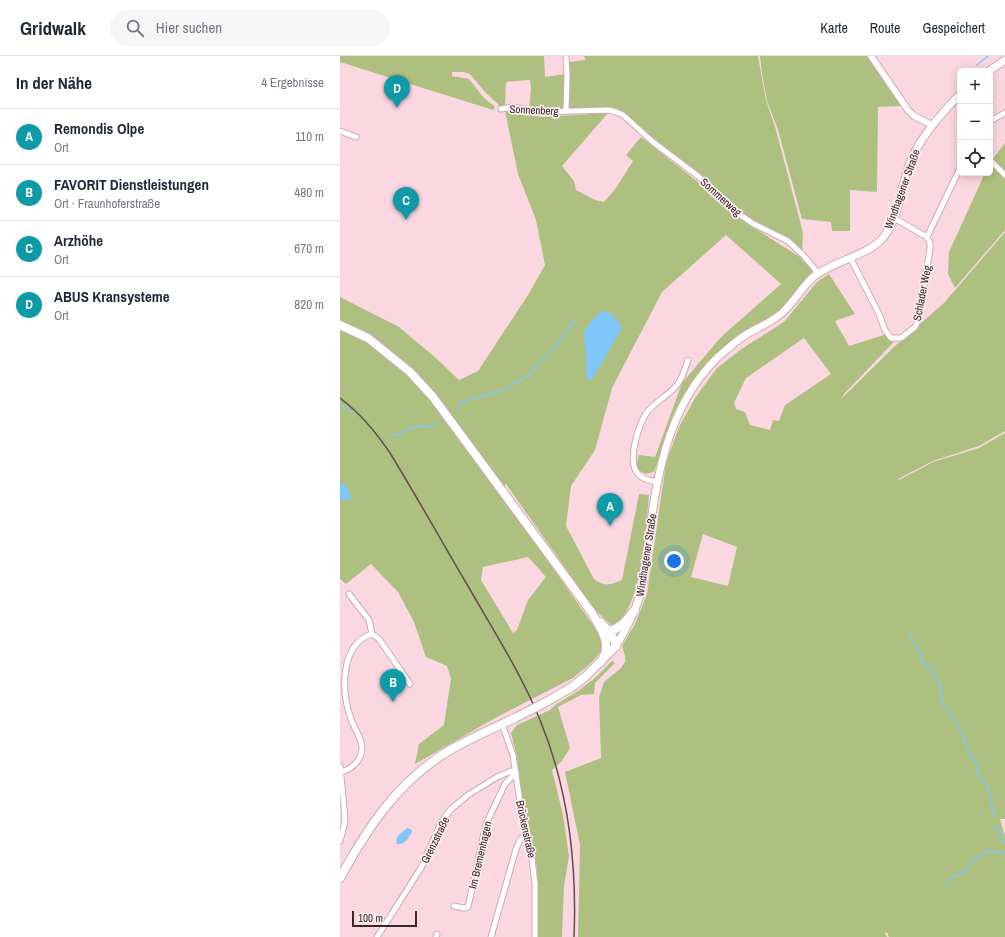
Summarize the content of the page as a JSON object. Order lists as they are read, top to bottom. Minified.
{"streets":{"main road":["Windhagener Straße"],"street":["Sonnenberg","Sommerweg","Schlader Weg","Brückenstraße","Grenzstraße","Im Bremenhagen"]},"crossings":[["Sonnenberg","Sommerweg"],["Windhagener Straße","Sommerweg"],["Windhagener Straße","Schlader Weg"],["Brückenstraße","Grenzstraße"],["Brückenstraße","Im Bremenhagen"],["Grenzstraße","Im Bremenhagen"]],"scale_bar":"100 m","page":{"header":"Gridwalk","search":"Hier suchen","nav":["Karte","Route","Gespeichert"],"heading":["In der Nähe","4 Ergebnisse"],"map_buttons":["+","−"],"pins":["D","C","A","B"],"list":[{"mark":"A","name":"Remondis Olpe","note":"Ort","value":"110 m"},{"mark":"B","name":"FAVORIT Dienstleistungen","note":"Ort · Fraunhoferstraße","value":"480 m"},{"mark":"C","name":"Arzhöhe","note":"Ort","value":"670 m"},{"mark":"D","name":"ABUS Kransysteme","note":"Ort","value":"820 m"}],"scale":"100 m"}}
